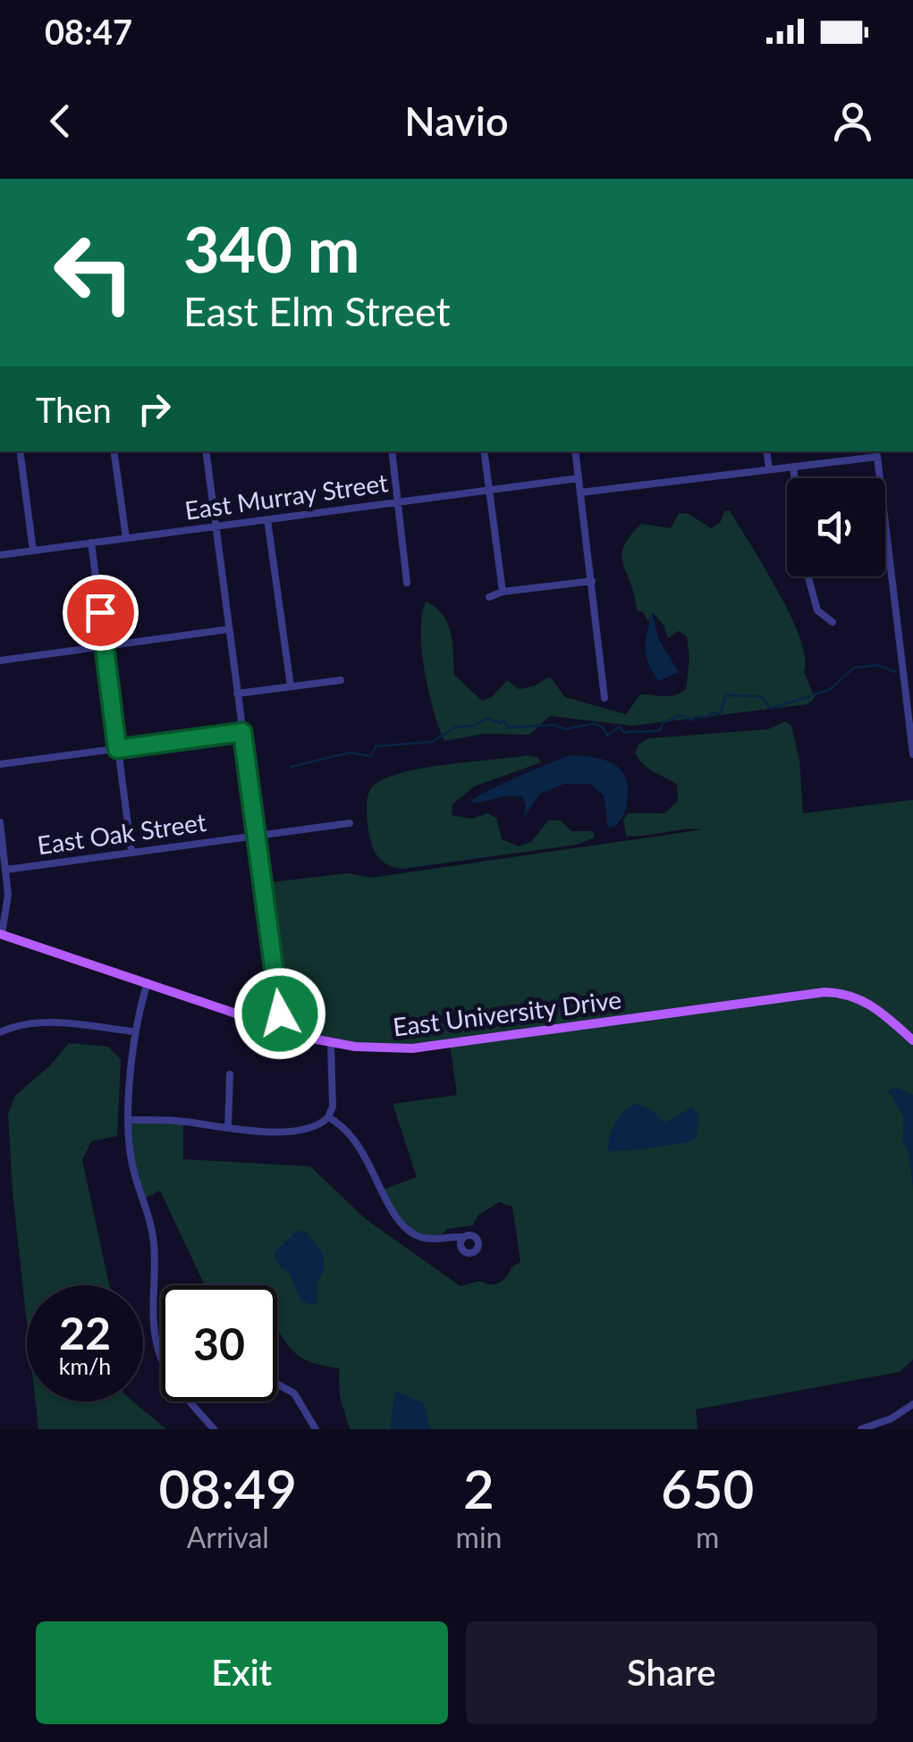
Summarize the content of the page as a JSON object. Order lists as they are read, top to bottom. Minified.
{"streets":{"main road":["East University Drive"],"street":["East Murray Street","East Oak Street"]},"page":{"status":"08:47","header":"Navio","turn":["340 m","East Elm Street"],"then":"Then","speed":"22 km/h","limit":"30","eta":["08:49","Arrival","2","min","650","m"],"buttons":["Exit","Share"]}}
